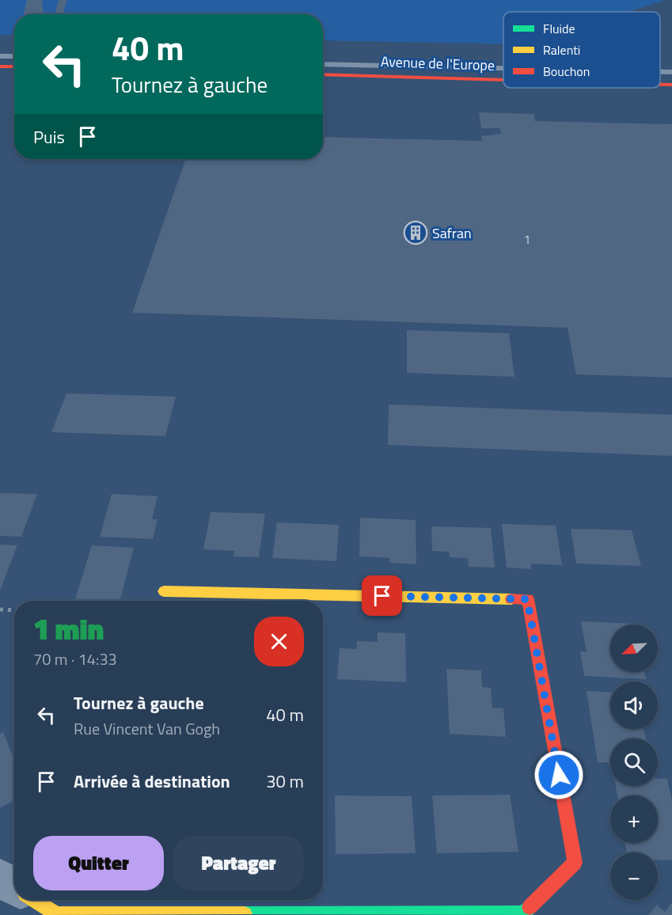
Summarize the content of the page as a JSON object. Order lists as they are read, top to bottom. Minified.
{"streets":{"main road":["Avenue de l'Europe"]},"places":{"building":["Safran"]},"house_numbers":["1"],"legend":["Fluide","Ralenti","Bouchon"],"north":"bottom left","page":{"turn":["40 m","Tournez à gauche"],"then":"Puis","heading":["1 min","70 m · 14:33"],"map_buttons":["+","−"],"list":[{"name":"Tournez à gauche","note":"Rue Vincent Van Gogh","value":"40 m"},{"name":"Arrivée à destination","value":"30 m"}],"buttons":["Quitter","Partager"]}}
